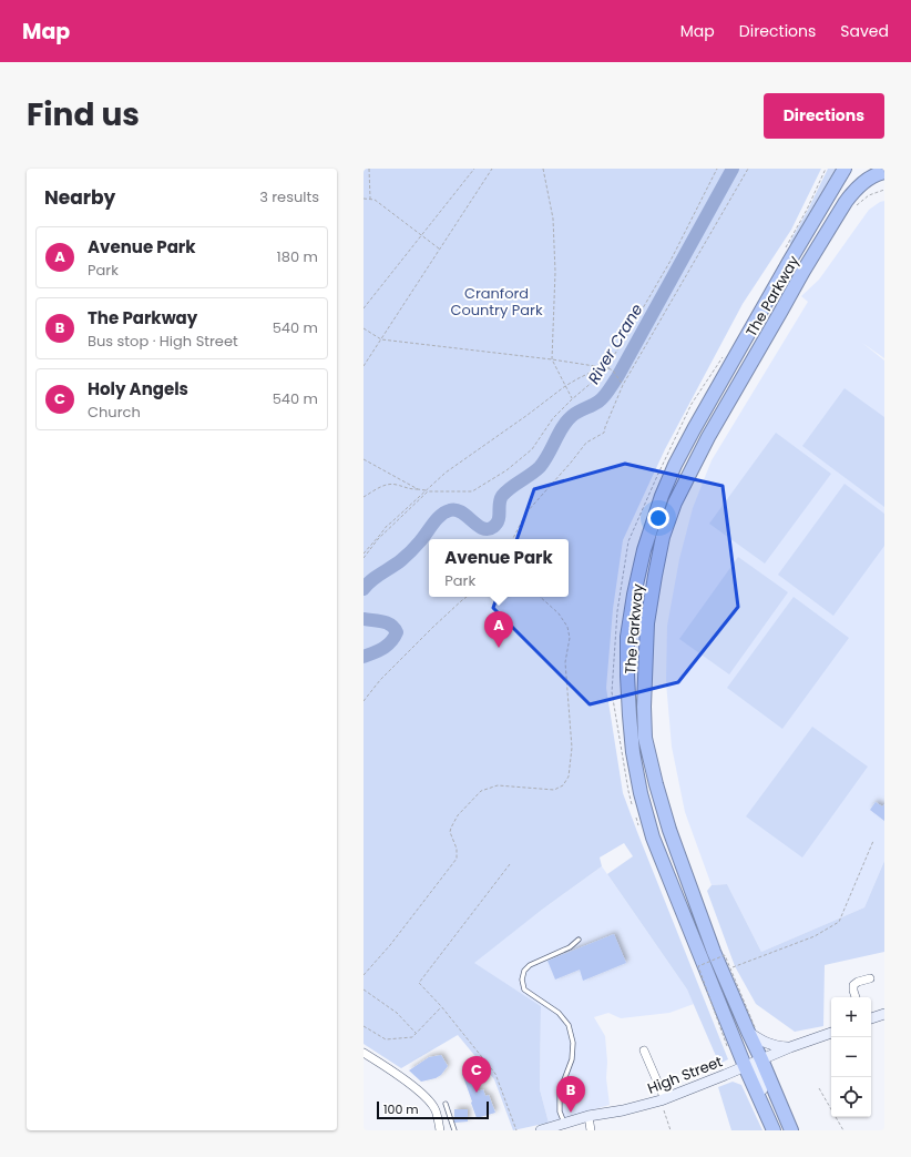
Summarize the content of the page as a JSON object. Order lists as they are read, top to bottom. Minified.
{"streets":{"highway":["The Parkway"],"street":["High Street"]},"crossings":[["The Parkway","High Street"]],"water":["River Crane"],"parks":["Cranford Country Park"],"scale_bar":"100 m","page":{"header":"Map","nav":["Map","Directions","Saved"],"title":"Find us","buttons":"Directions","heading":["Nearby","3 results"],"list":[{"mark":"A","name":"Avenue Park","note":"Park","value":"180 m"},{"mark":"B","name":"The Parkway","note":"Bus stop · High Street","value":"540 m"},{"mark":"C","name":"Holy Angels","note":"Church","value":"540 m"}],"popup":["Avenue Park","Park"],"pins":["A","C","B"],"map_buttons":["+","−"],"scale":"100 m"}}
